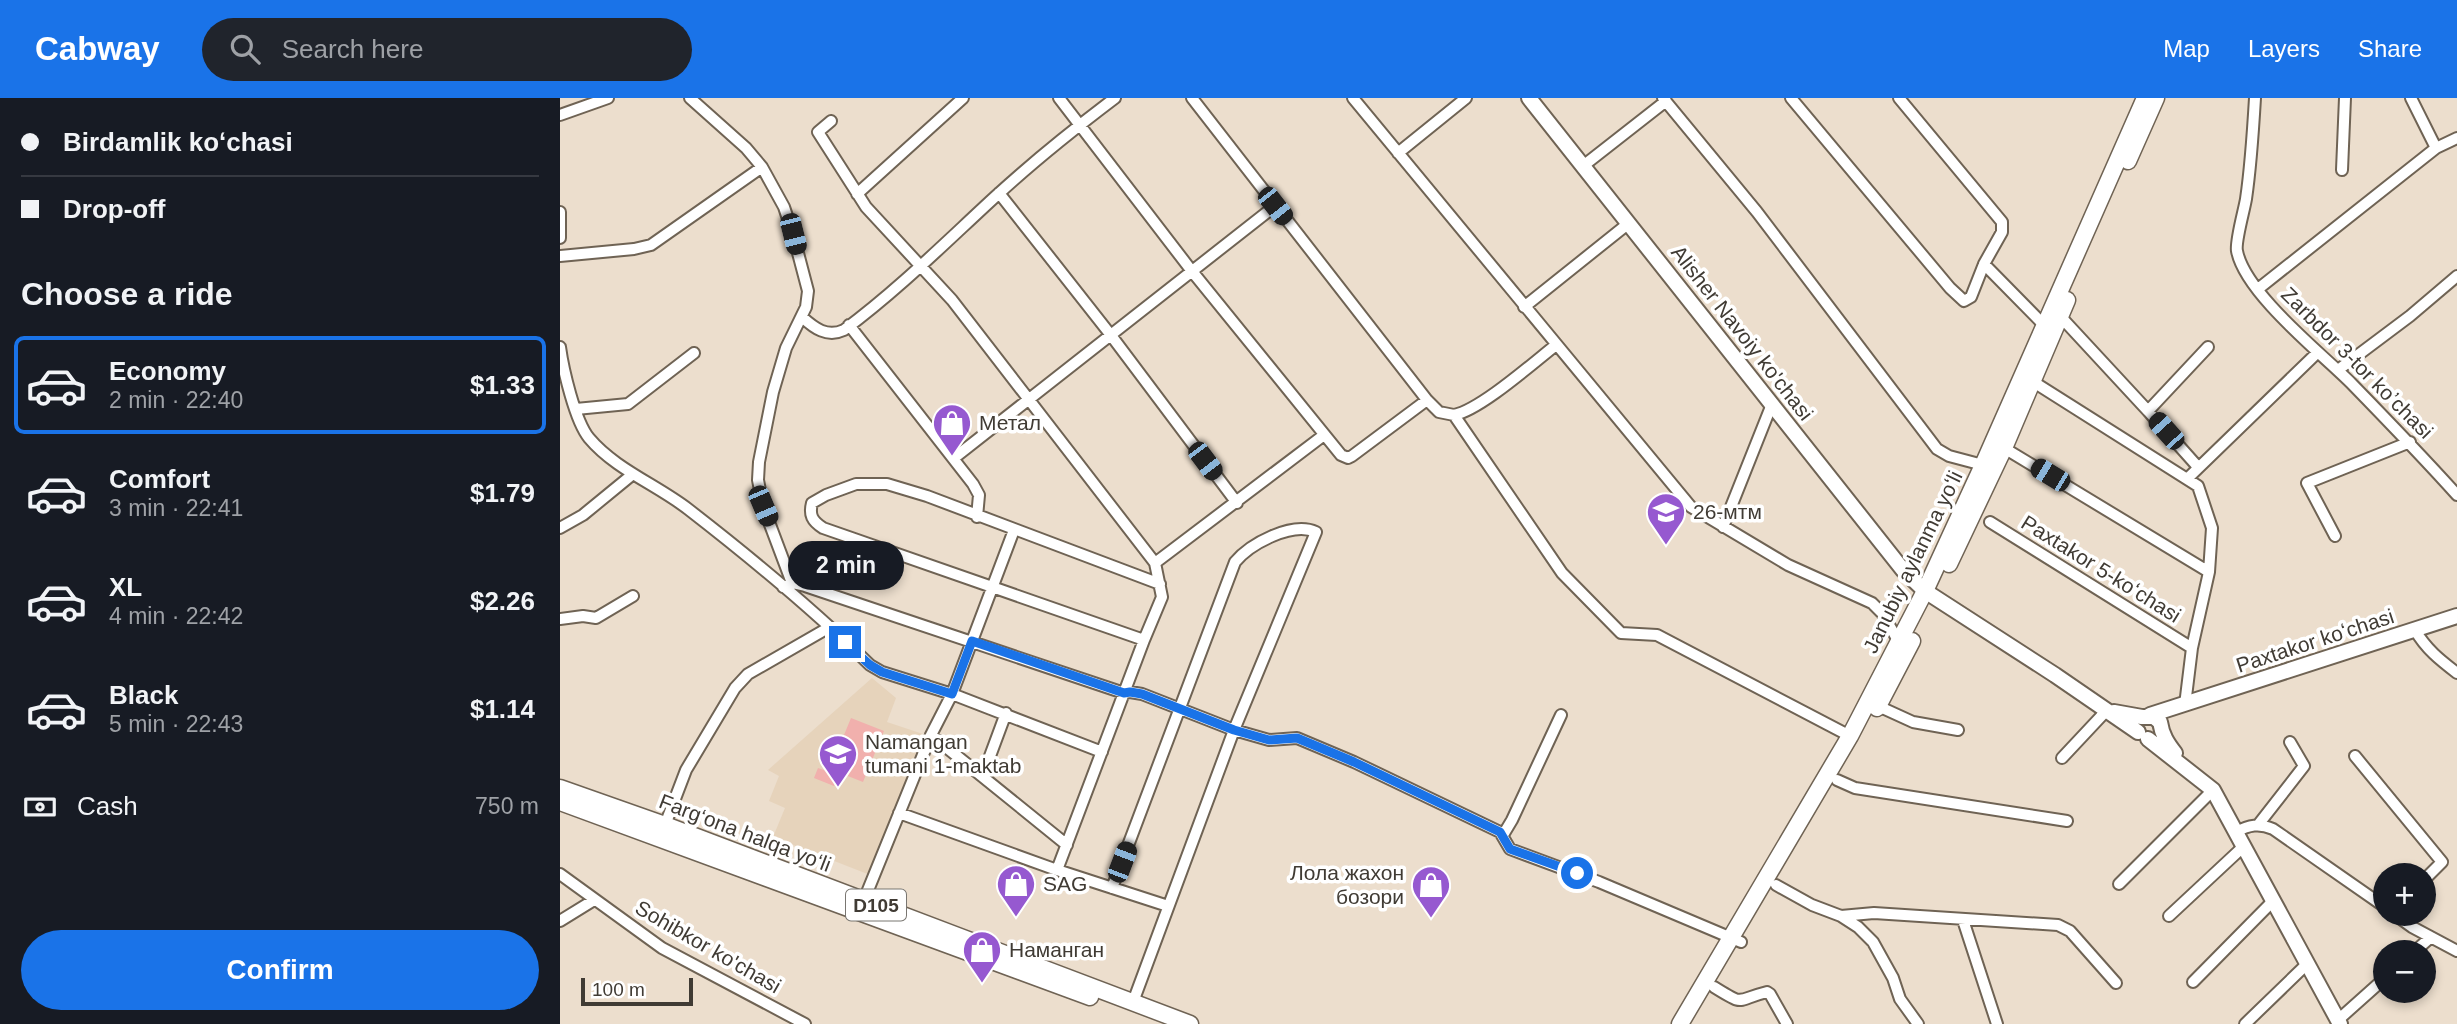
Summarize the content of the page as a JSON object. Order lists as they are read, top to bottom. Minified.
{"streets":{"highway":["Janubiy aylanma yoʻli","Farg‘ona halqa yo‘li","D105"],"main road":["Alisher Navoiy ko'chasi","Paxtakor koʻchasi"],"street":["Zarbdor 3-tor koʼchasi","Paxtakor 5-koʻchasi","Sohibkor ko'chasi"]},"crossings":[["Alisher Navoiy ko'chasi","Janubiy aylanma yoʻli"]],"places":{"shop":["Метал","SAG","Лола жахон бозори","Наманган"],"school or university":["26-мтм","Namangan tumani 1-maktab"]},"scale_bar":"100 m","page":{"header":"Cabway","search":"Search here","nav":["Map","Layers","Share"],"banner":["Birdamlik koʻchasi","Drop-off"],"heading":"Choose a ride","list":[{"name":"Economy","note":"2 min · 22:40","value":"$1.33"},{"name":"Comfort","note":"3 min · 22:41","value":"$1.79"},{"name":"XL","note":"4 min · 22:42","value":"$2.26"},{"name":"Black","note":"5 min · 22:43","value":"$1.14"}],"bubble":"2 min","pay":["Cash","750 m"],"map_buttons":["+","−"],"buttons":"Confirm","scale":"100 m"}}
